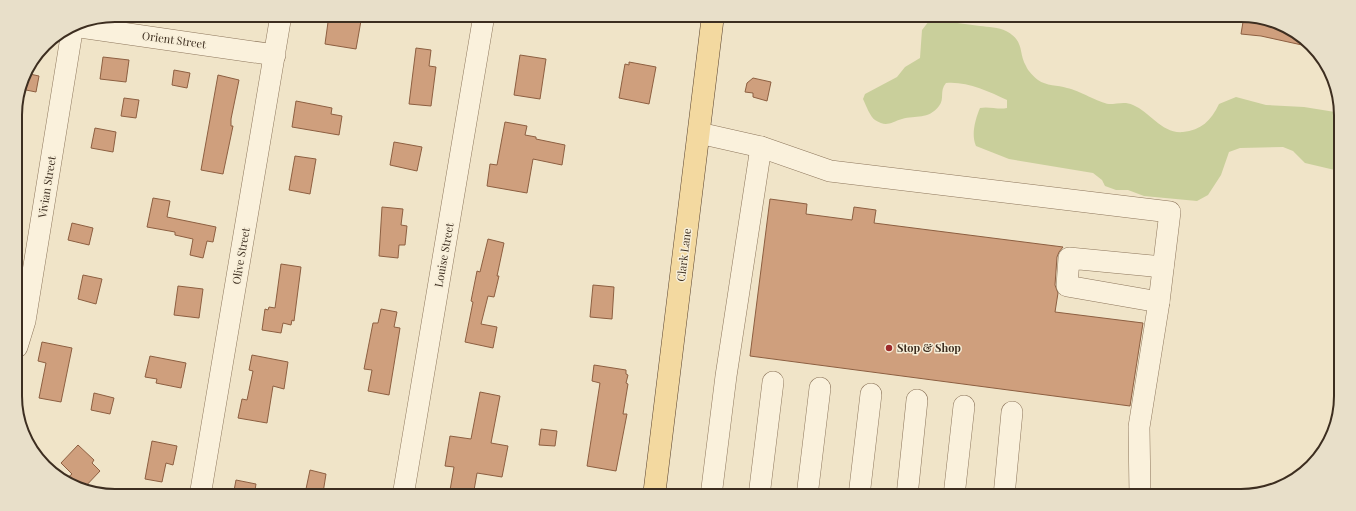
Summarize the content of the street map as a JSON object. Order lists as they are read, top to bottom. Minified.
{"streets":{"main road":["Clark Lane"],"street":["Orient Street","Vivian Street","Louise Street","Olive Street"]},"crossings":[["Orient Street","Olive Street"]],"places":["Stop & Shop"]}
